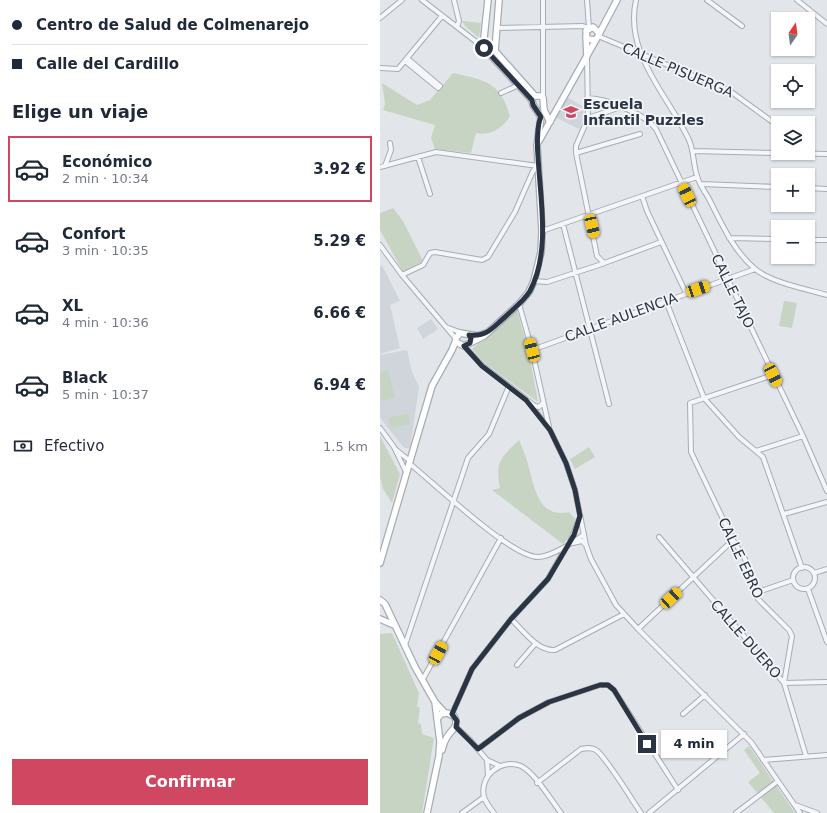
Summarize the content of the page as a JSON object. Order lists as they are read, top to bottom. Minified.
{"streets":{"street":["CALLE PISUERGA","CALLE TAJO","CALLE AULENCIA","CALLE EBRO","CALLE DUERO"]},"crossings":[["CALLE TAJO","CALLE AULENCIA"],["CALLE EBRO","CALLE DUERO"]],"places":{"school or university":["Escuela Infantil Puzzles"]},"north":"top","page":{"banner":["Centro de Salud de Colmenarejo","Calle del Cardillo"],"map_buttons":["+","−"],"heading":"Elige un viaje","list":[{"name":"Económico","note":"2 min · 10:34","value":"3.92 €"},{"name":"Confort","note":"3 min · 10:35","value":"5.29 €"},{"name":"XL","note":"4 min · 10:36","value":"6.66 €"},{"name":"Black","note":"5 min · 10:37","value":"6.94 €"}],"pay":["Efectivo","1.5 km"],"bubble":"4 min","buttons":"Confirmar"}}
